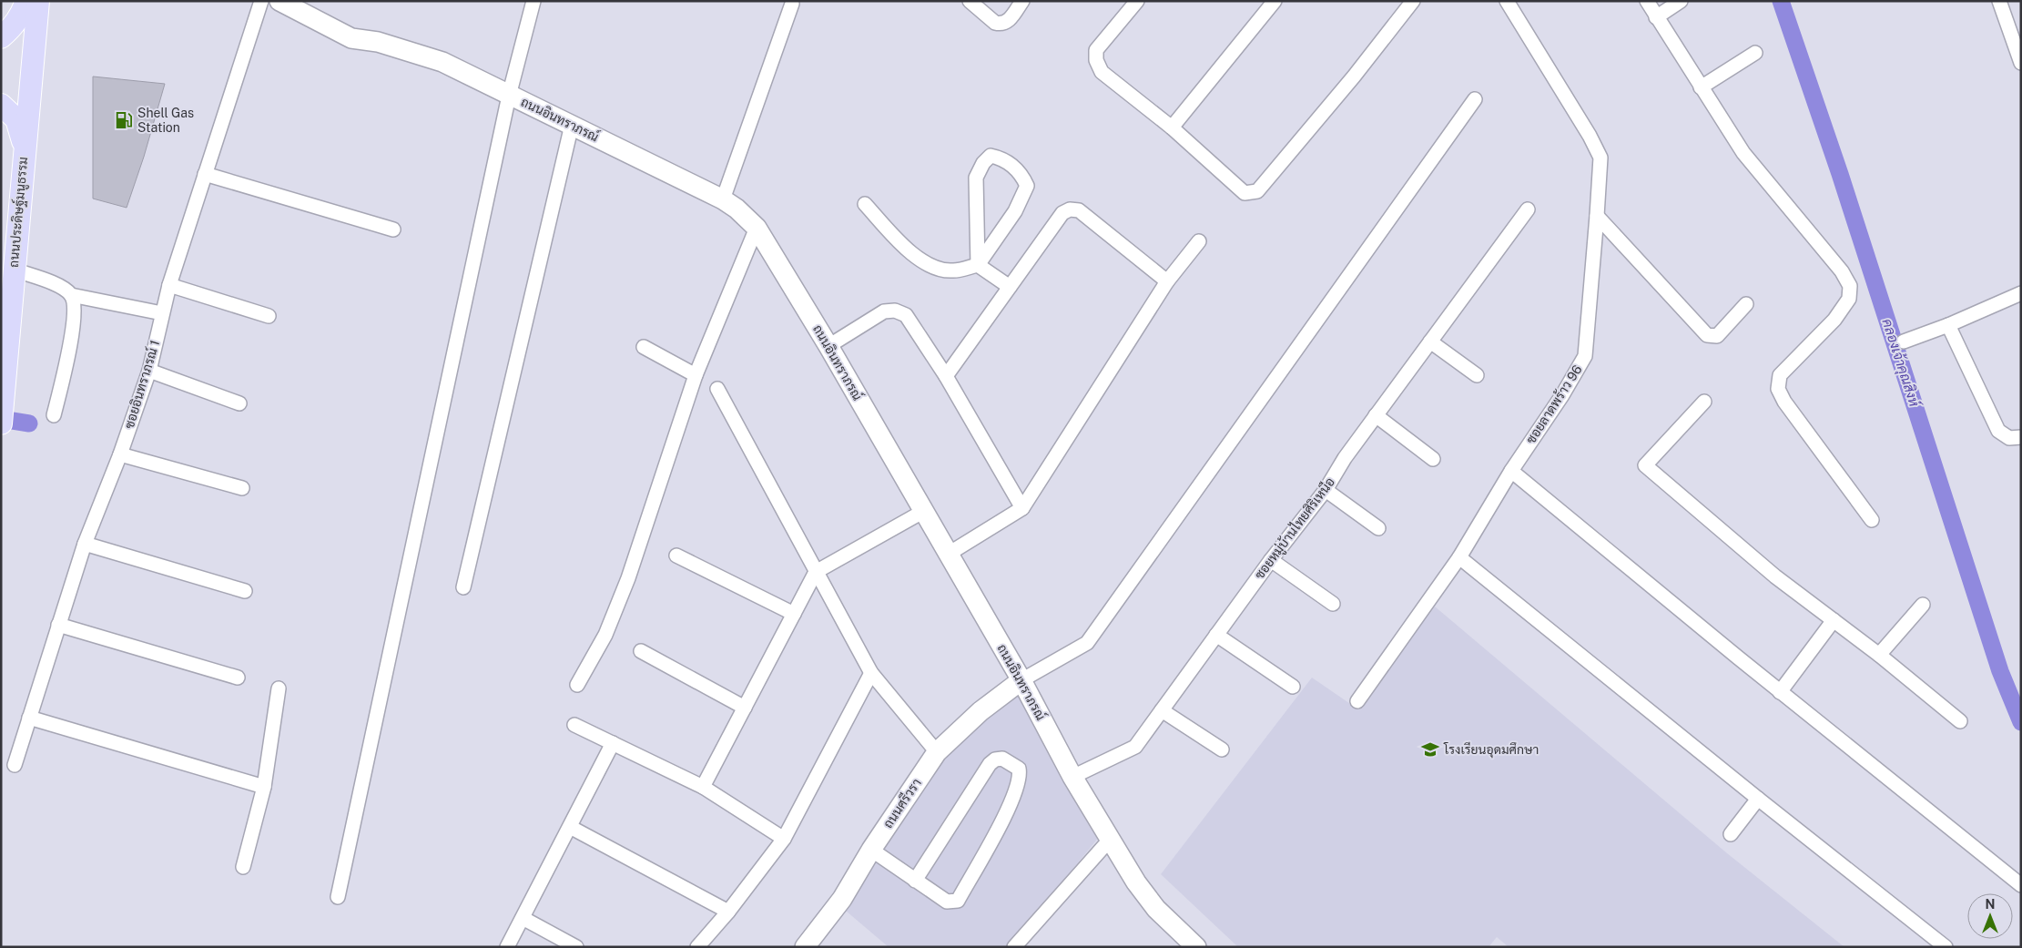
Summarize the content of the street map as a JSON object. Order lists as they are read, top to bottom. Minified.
{"streets":{"main road":["ถนนประดิษฐ์มนูธรรม"],"street":["ถนนอินทราภรณ์","ซอยอินทราภรณ์ 1","ซอยลาดพร้าว 96","ซอยหมู่บ้านไทยศิริเหนือ","ถนนศรีวรา"]},"crossings":[["ถนนอินทราภรณ์","ซอยหมู่บ้านไทยศิริเหนือ"],["ถนนอินทราภรณ์","ถนนศรีวรา"]],"water":["คลองเจ้าคุณสิงห์"],"places":{"fuel station":["Shell Gas Station"],"school or university":["โรงเรียนอุดมศึกษา"]},"north":"top"}
